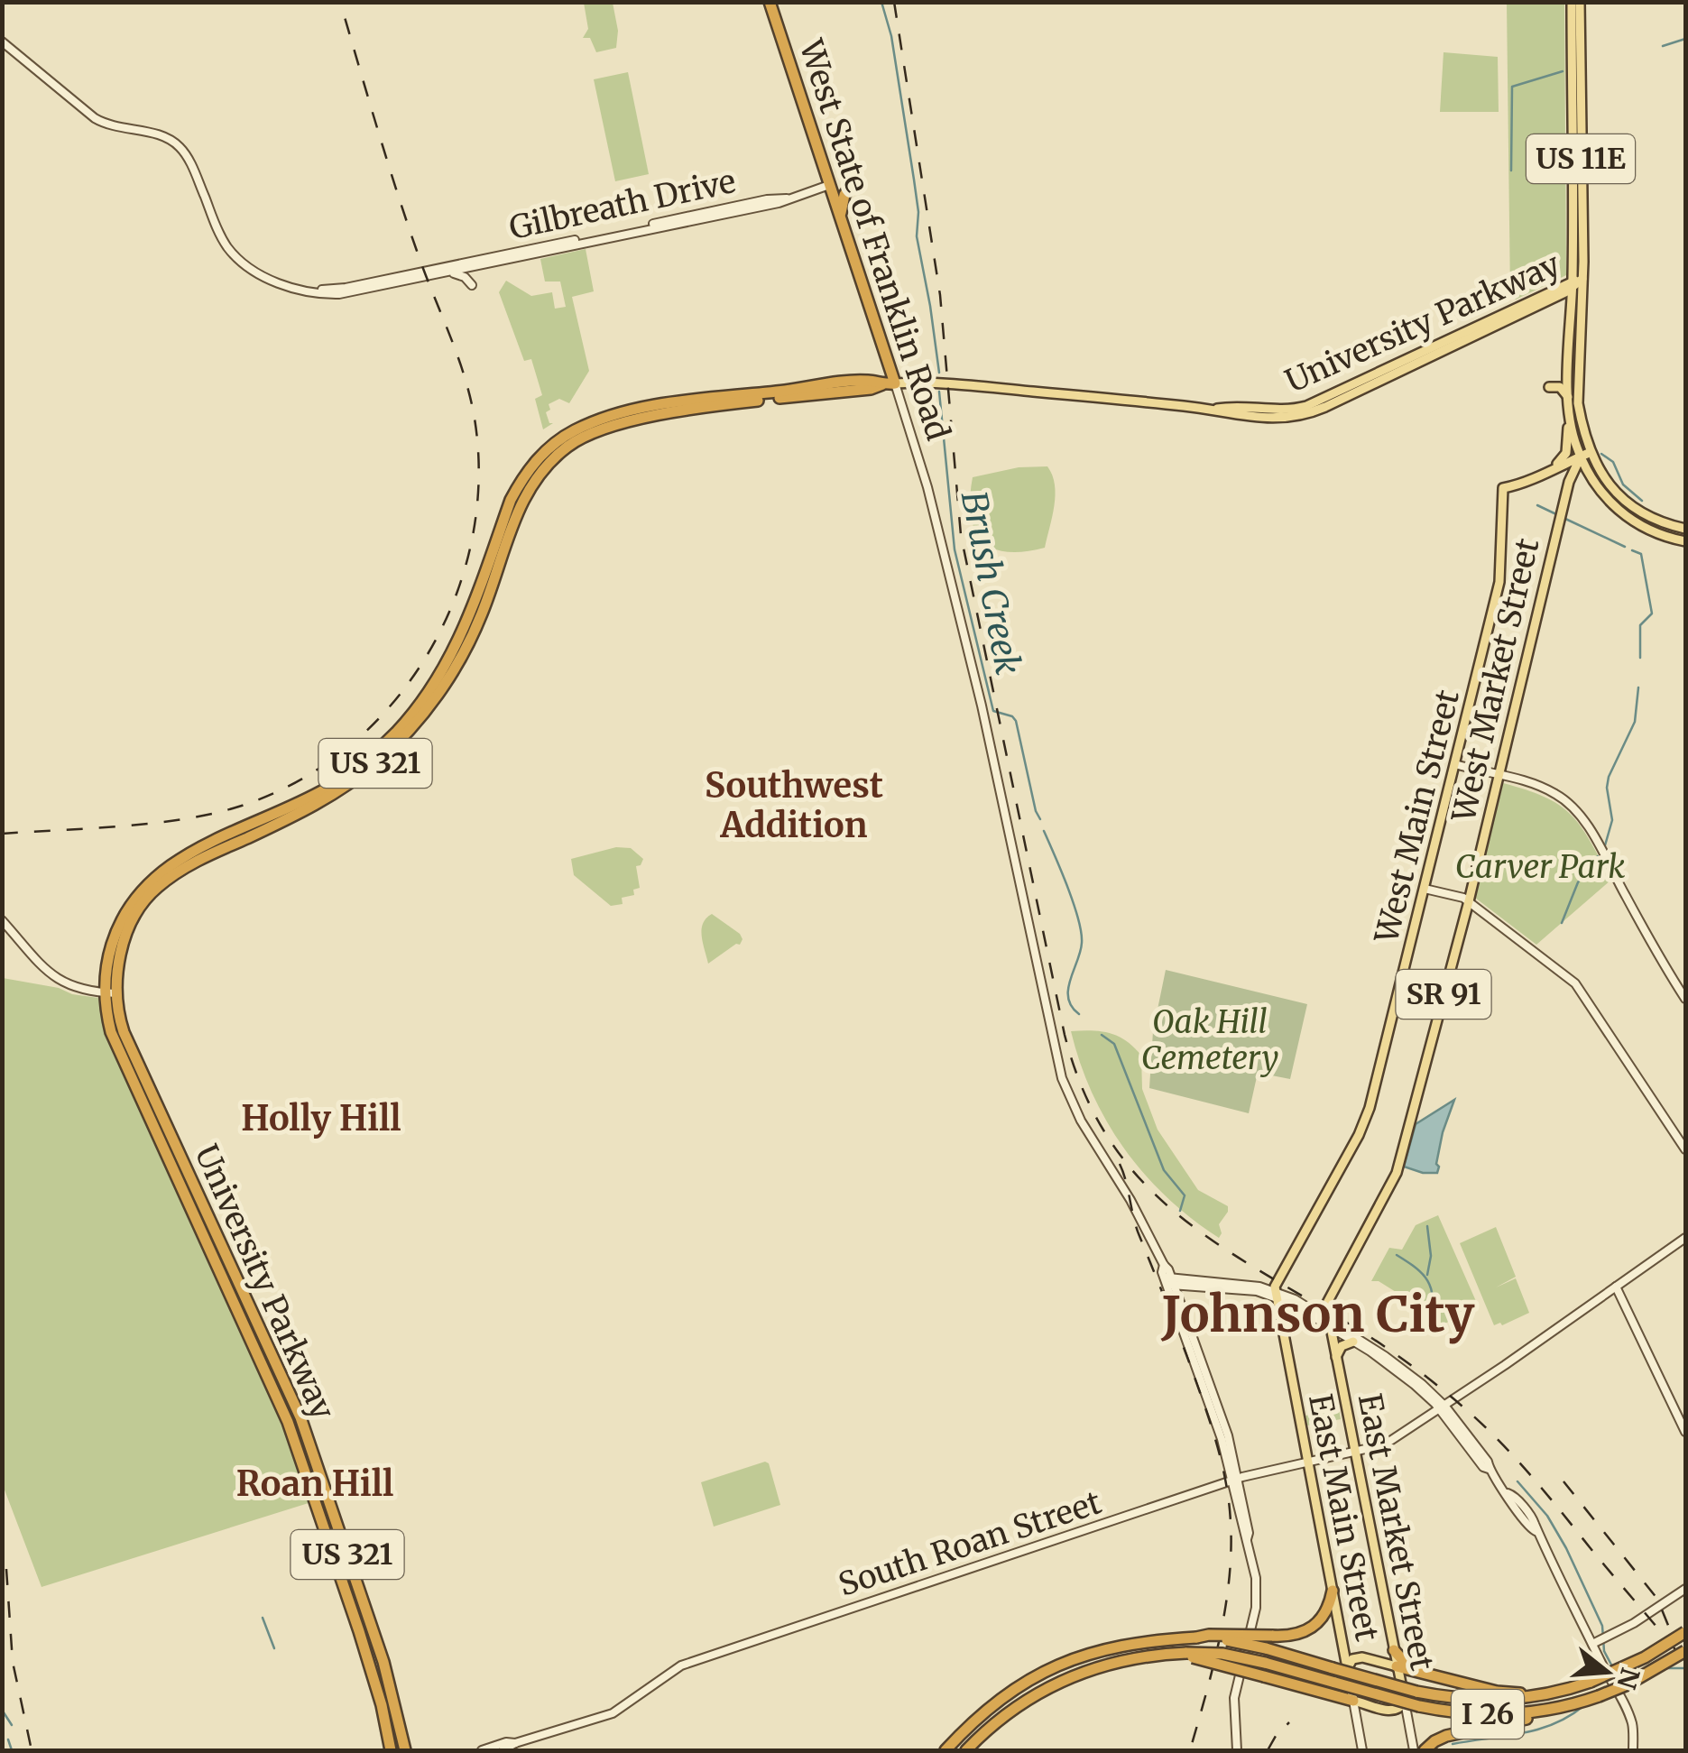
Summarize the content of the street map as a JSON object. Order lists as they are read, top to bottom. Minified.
{"streets":{"highway":["West State of Franklin Road","University Parkway","US 321","I 26"],"main road":["US 11E","Gilbreath Drive","West Market Street","West Main Street","SR 91","East Main Street","East Market Street","South Roan Street"]},"crossings":[["US 11E","University Parkway"],["US 11E","West Market Street"],["US 11E","SR 91"],["Gilbreath Drive","West State of Franklin Road"],["West State of Franklin Road","University Parkway"],["West State of Franklin Road","South Roan Street"],["West Market Street","SR 91"],["West Market Street","East Market Street"],["West Main Street","SR 91"],["West Main Street","East Main Street"],["East Main Street","East Market Street"],["East Main Street","South Roan Street"],["East Market Street","South Roan Street"]],"districts":["Southwest Addition","Holly Hill","Johnson City","Roan Hill"],"water":["Brush Creek"],"parks":["Carver Park","Oak Hill Cemetery"],"north":"right"}
